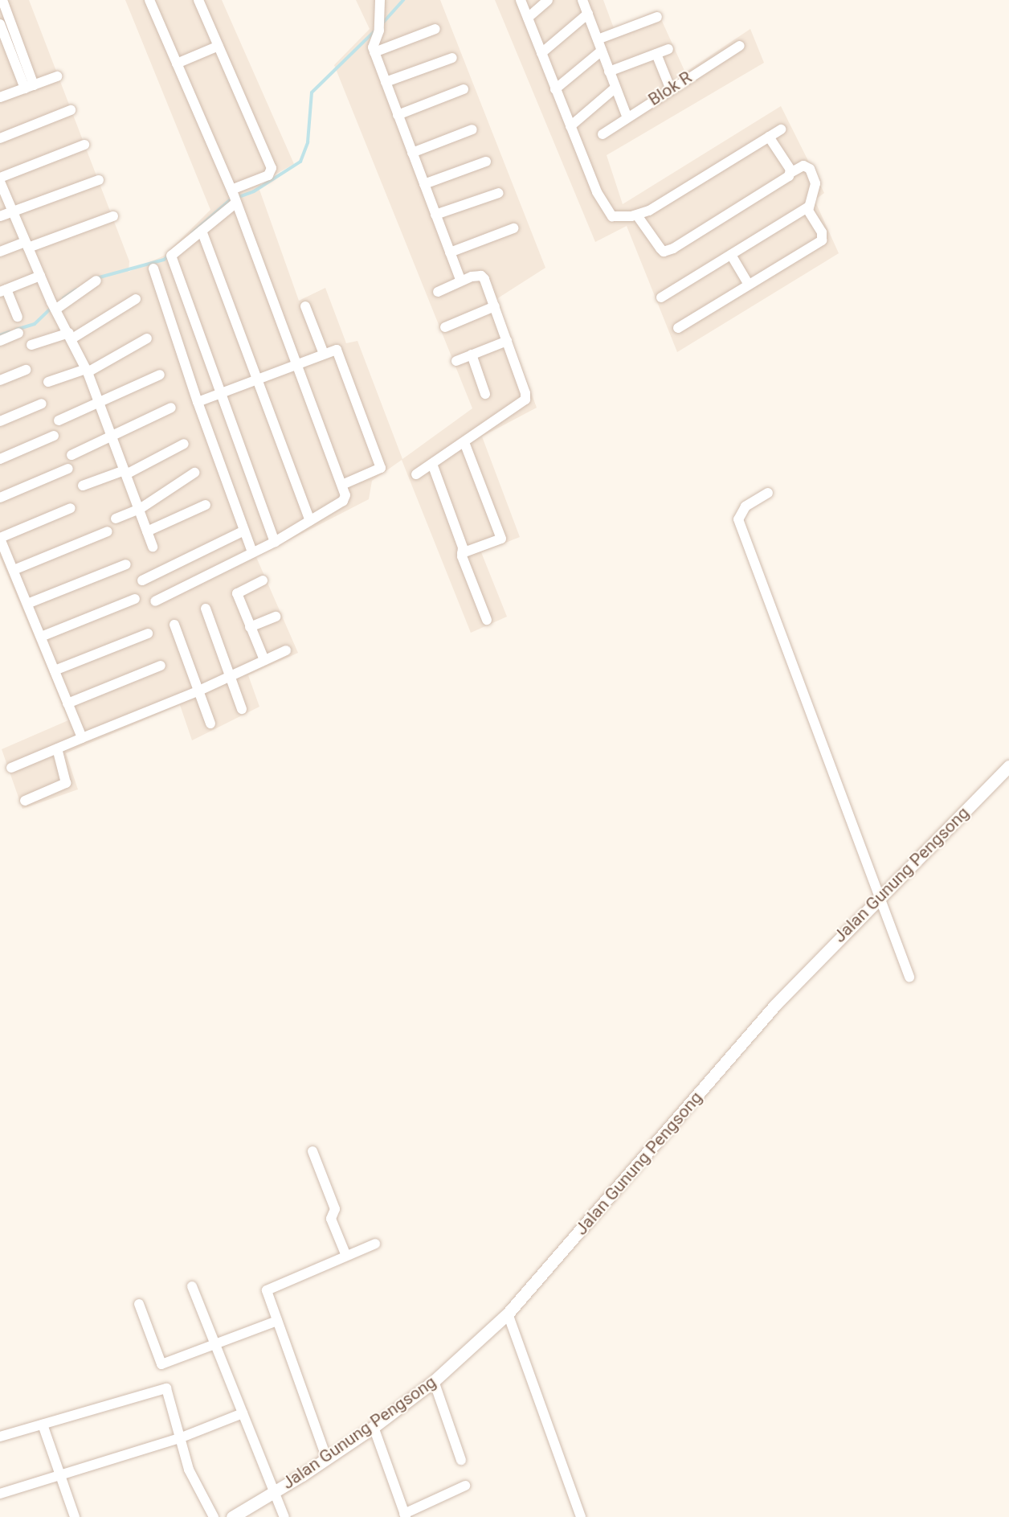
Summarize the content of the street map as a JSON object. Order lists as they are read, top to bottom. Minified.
{"streets":{"street":["Blok R","Jalan Gunung Pengsong"]}}
